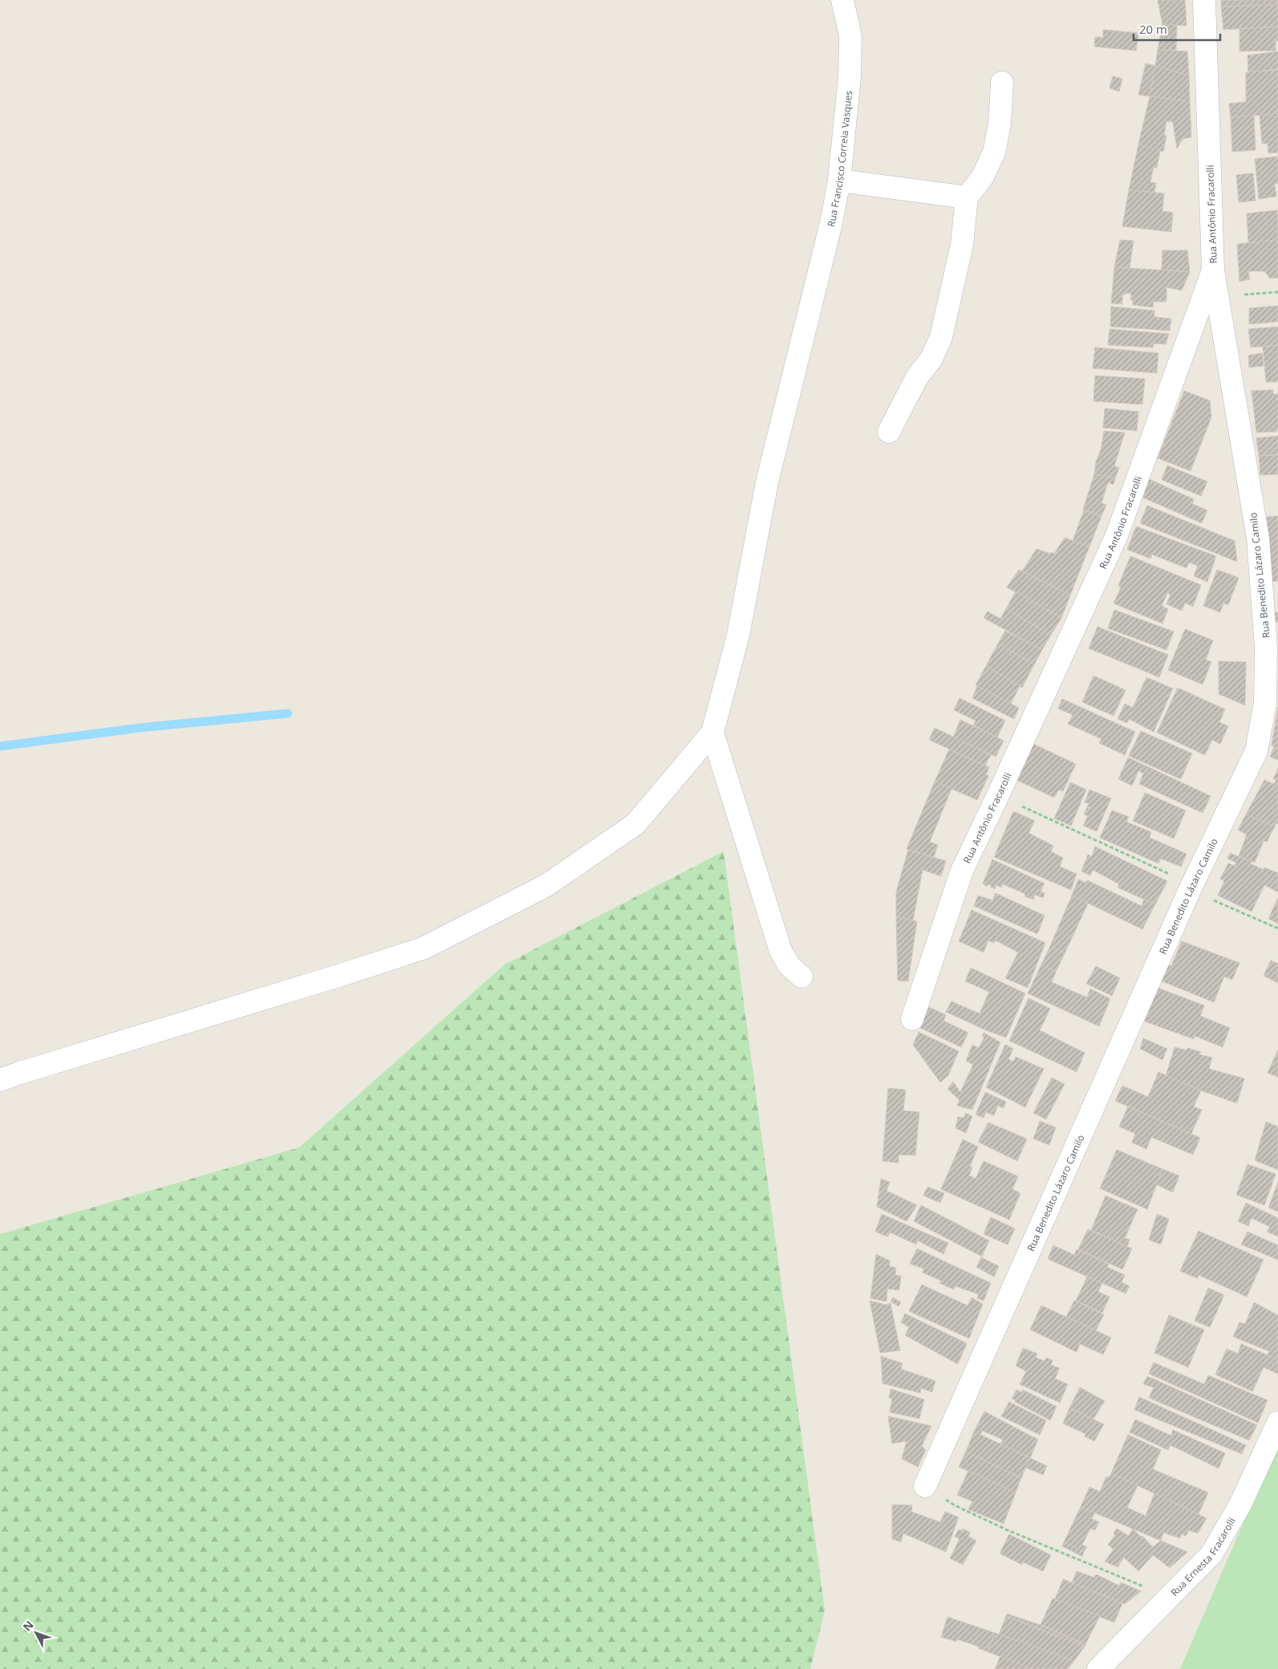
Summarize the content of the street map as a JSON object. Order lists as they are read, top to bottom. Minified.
{"streets":{"street":["Rua Francisco Correia Vasques","Rua Antônio Fracarolli","Rua Benedito Lázaro Camilo","Rua Ernesta Fracarolli"]},"crossings":[["Rua Antônio Fracarolli","Rua Benedito Lázaro Camilo"]],"scale_bar":"20 m","north":"top left"}
